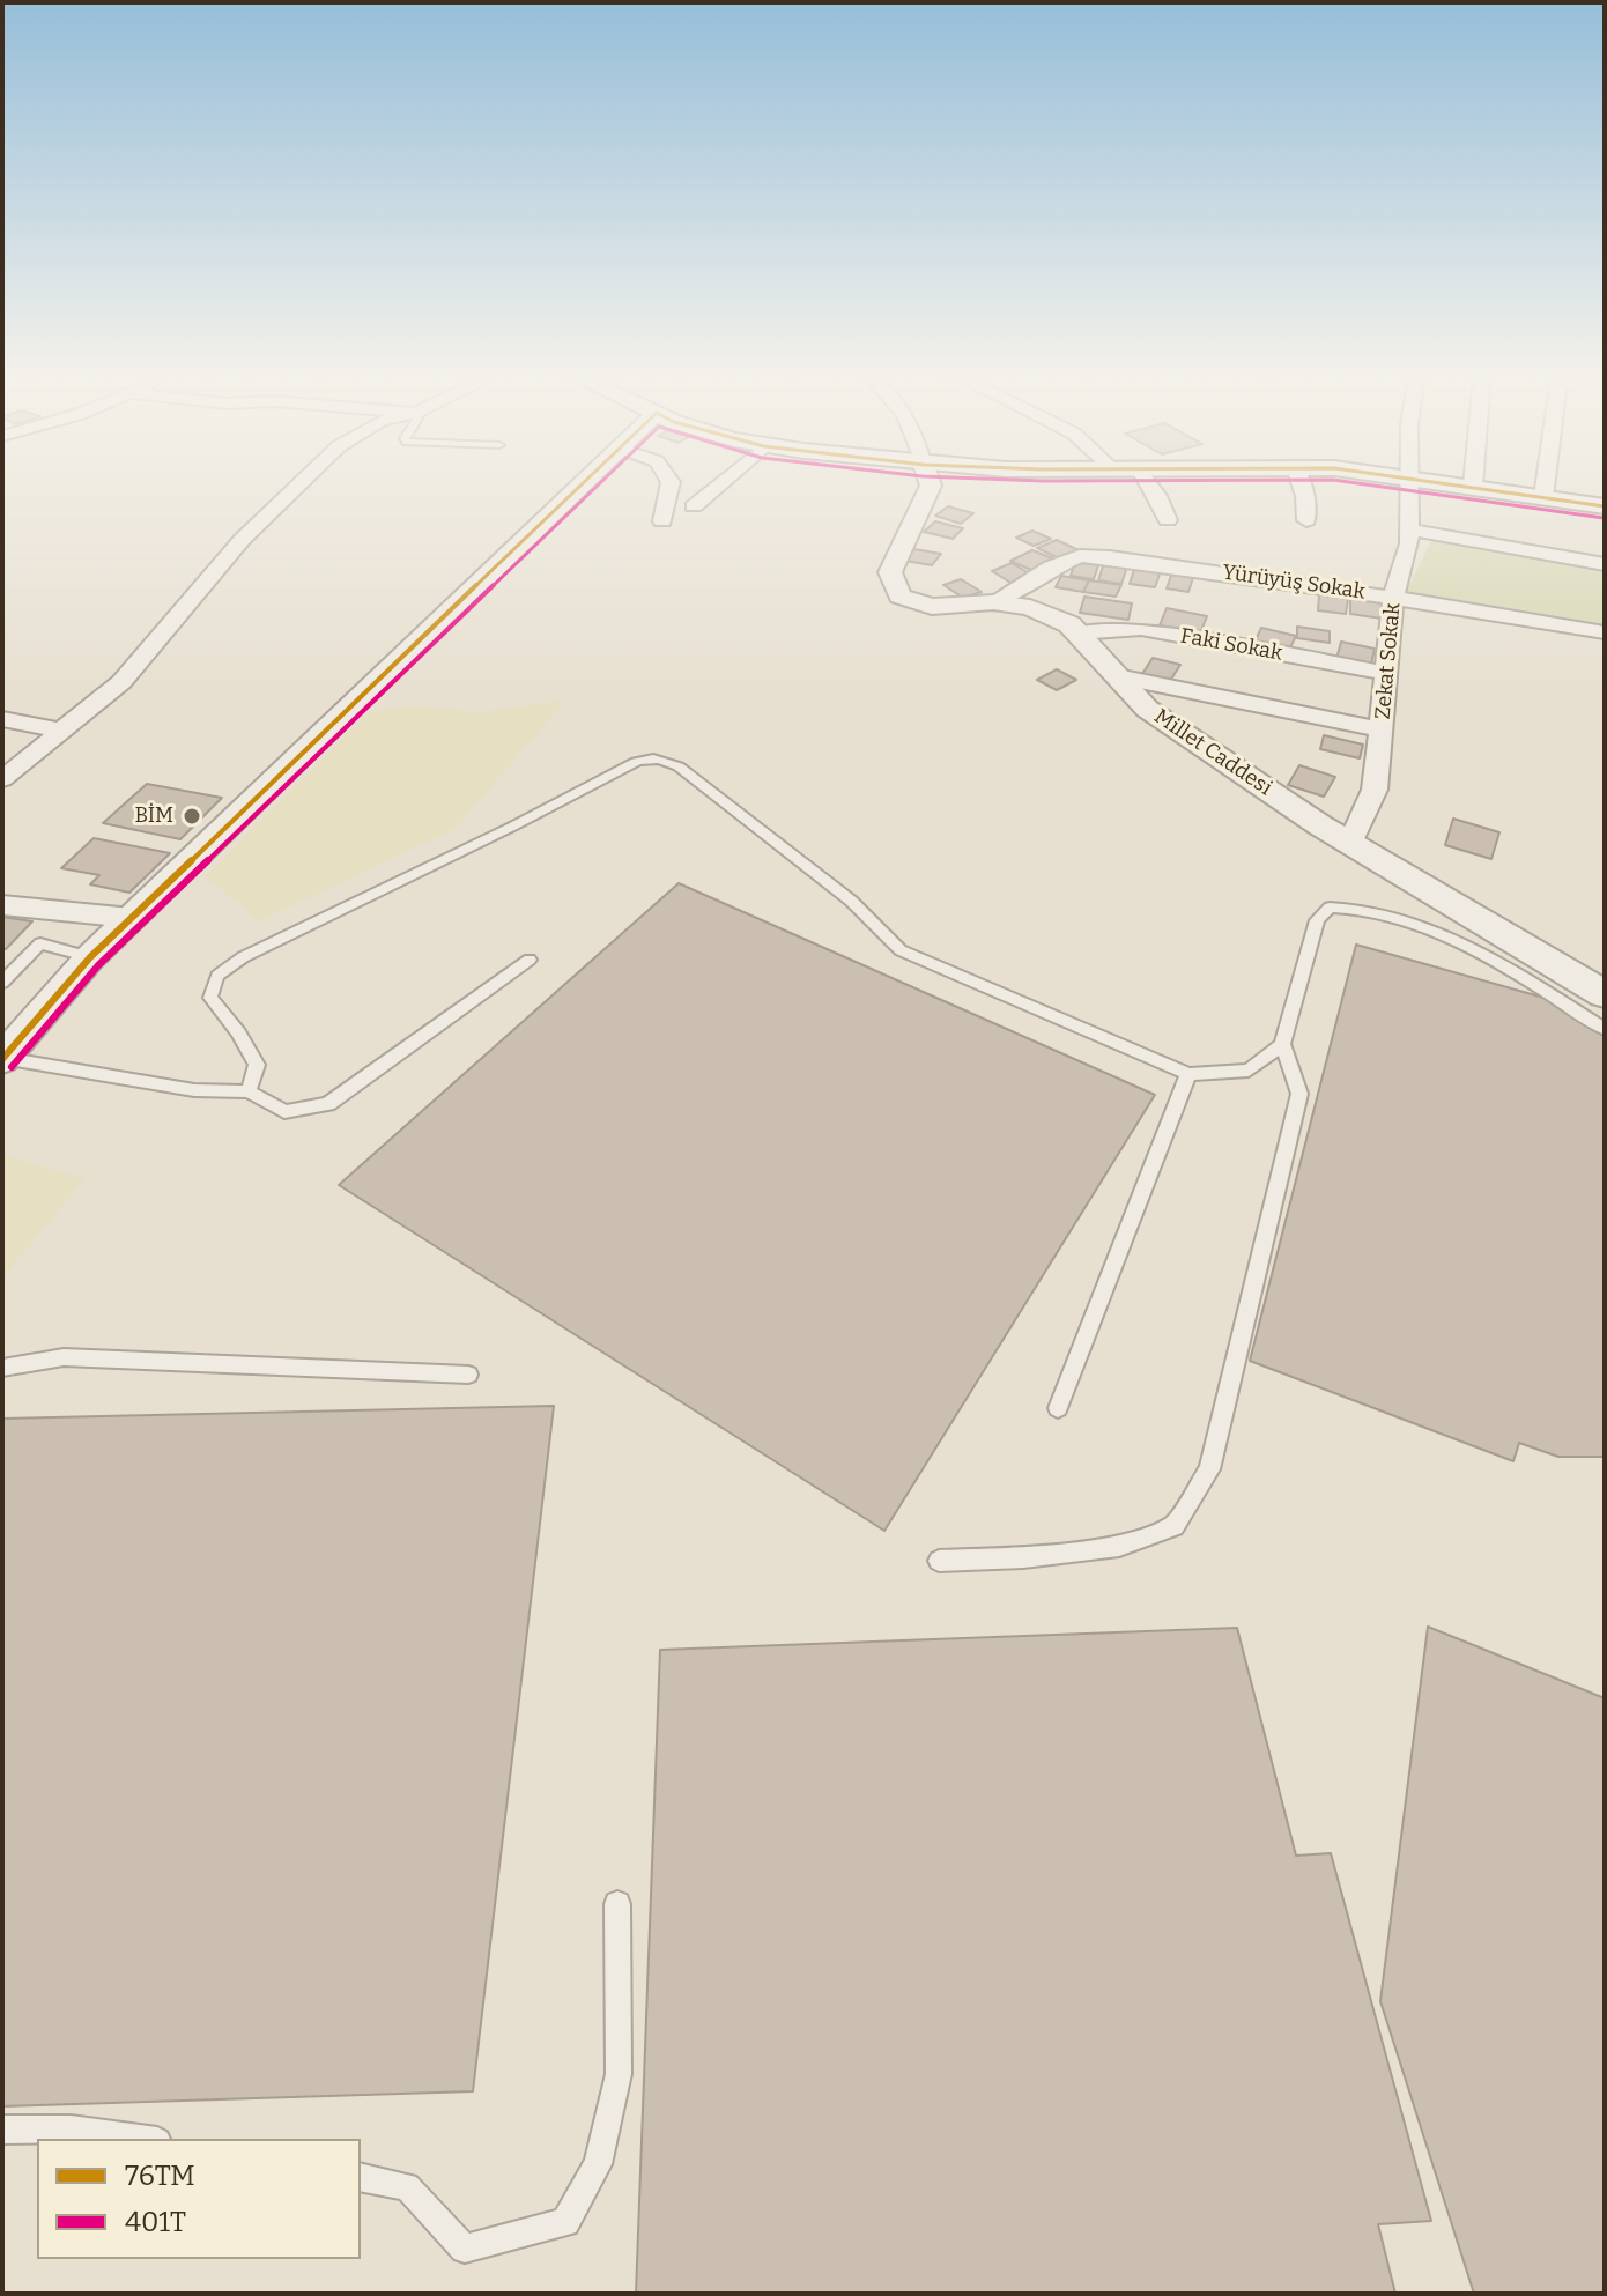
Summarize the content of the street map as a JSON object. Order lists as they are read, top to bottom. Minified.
{"streets":{"street":["Yürüyüş Sokak","Faki Sokak","Zekat Sokak","Millet Caddesi"]},"crossings":[["Yürüyüş Sokak","Zekat Sokak"],["Yürüyüş Sokak","Millet Caddesi"],["Faki Sokak","Zekat Sokak"],["Faki Sokak","Millet Caddesi"],["Zekat Sokak","Millet Caddesi"]],"places":["BİM"],"lines":["transit line 76TM","transit line 401T"],"legend":["76TM","401T"]}
